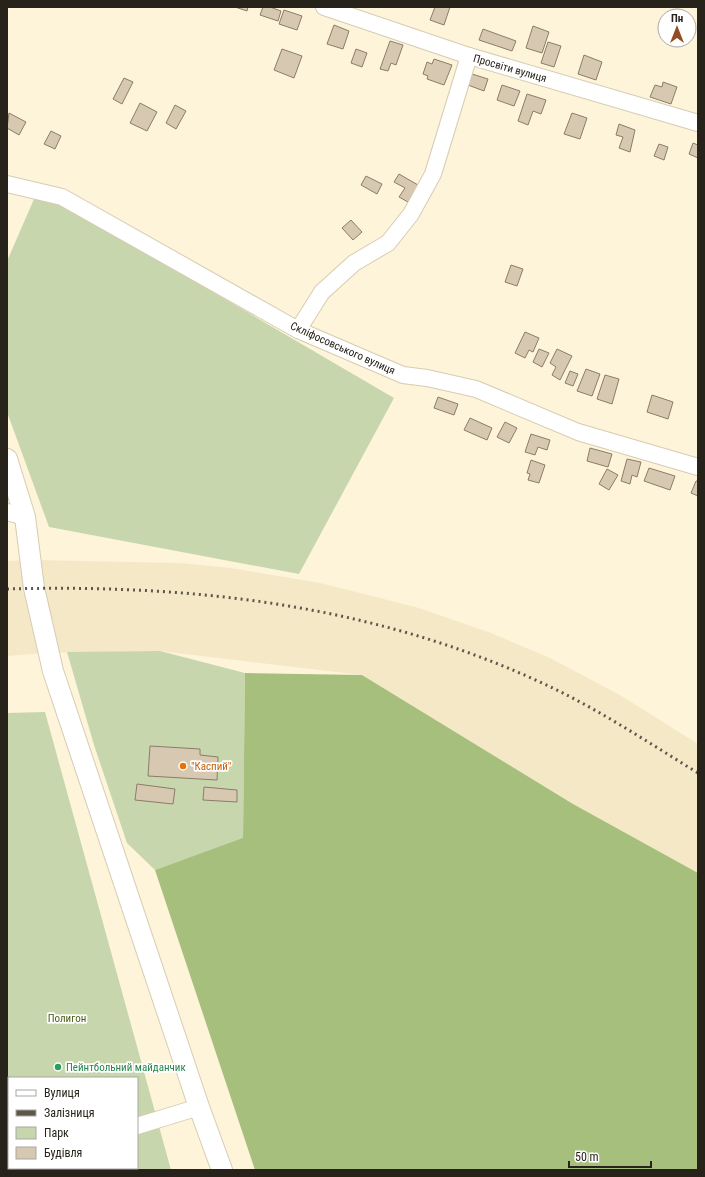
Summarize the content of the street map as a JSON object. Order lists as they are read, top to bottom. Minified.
{"streets":{"street":["Просвіти вулиця","Скліфосовського вулиця"]},"parks":["Полигон"],"places":["\"Каспий\"","Пейнтбольний майданчик"],"legend":["Вулиця","Залізниця","Парк","Будівля"],"scale_bar":"50 m","north":"top"}
